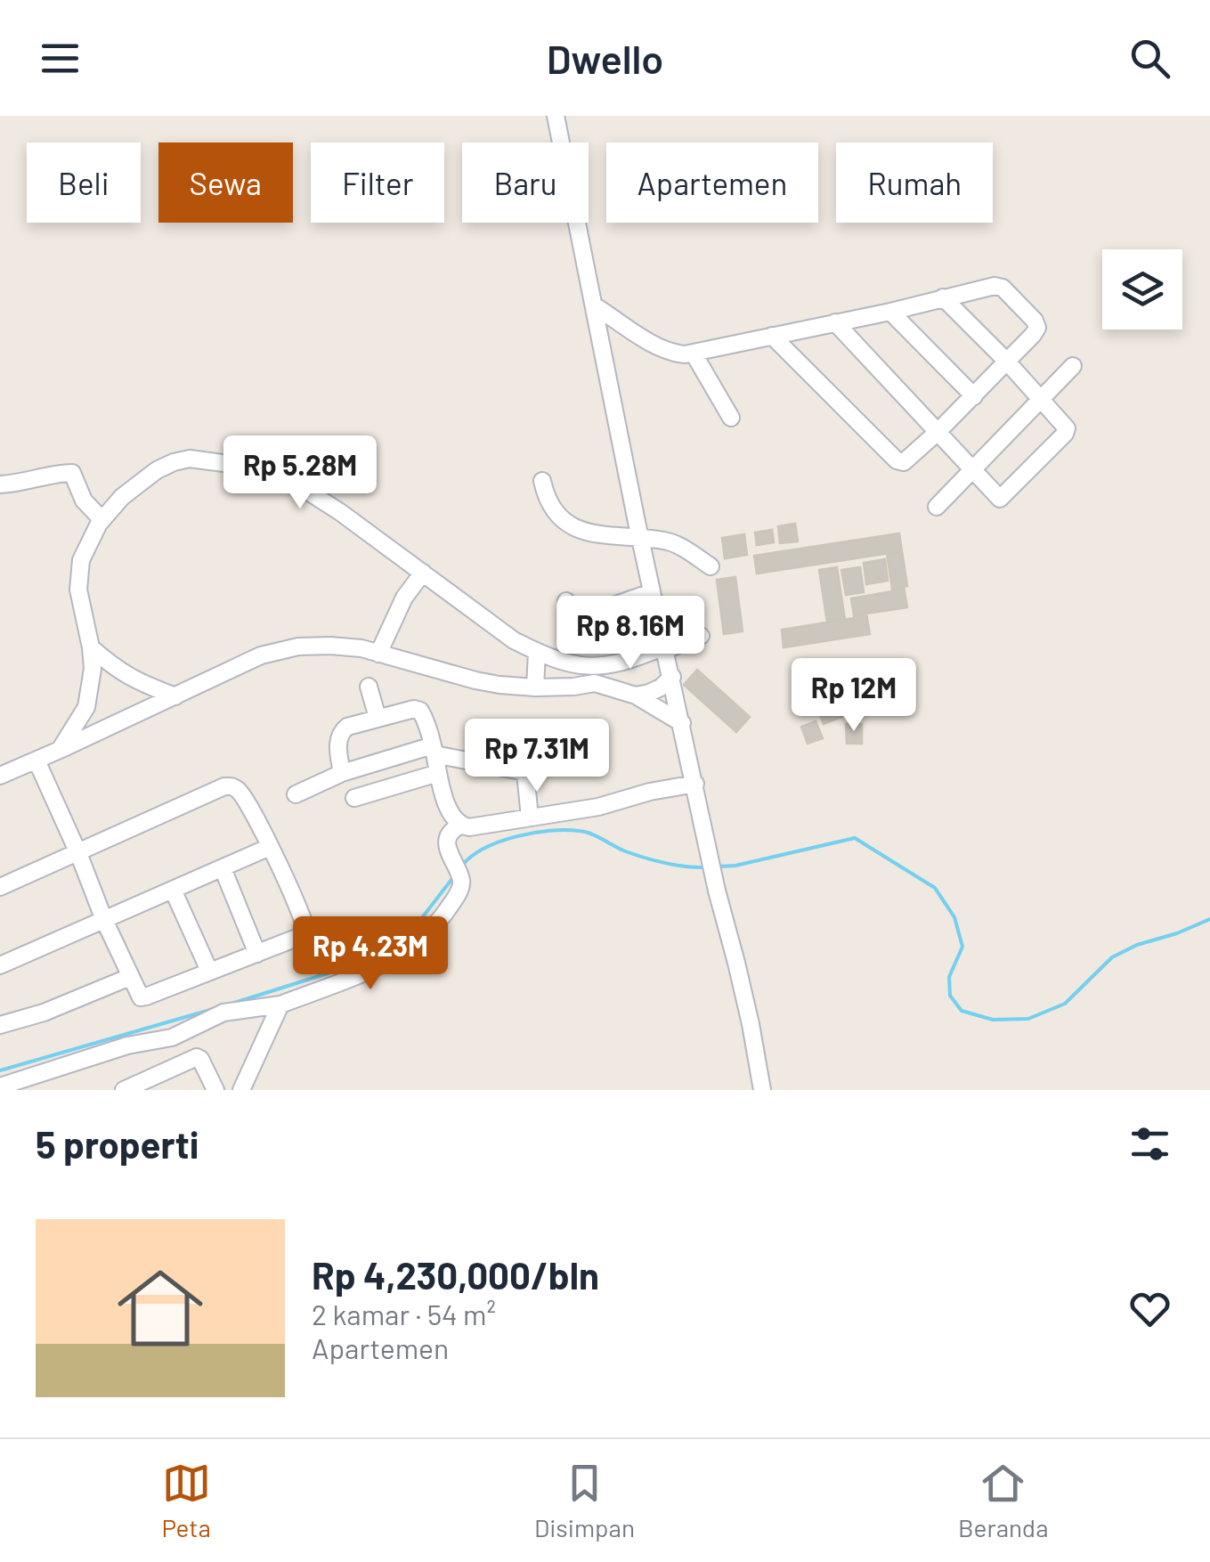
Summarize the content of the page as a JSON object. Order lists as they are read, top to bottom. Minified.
{"page":{"header":"Dwello","chip":["Beli","Sewa","Filter","Baru","Apartemen","Rumah"],"price":["Rp 5.28M","Rp 8.16M","Rp 12M","Rp 7.31M","Rp 4.23M"],"heading":"5 properti","list":[{"name":"Rp 4,230,000/bln","note":"2 kamar · 54 m² · Apartemen"}],"tabs":["Peta","Disimpan","Beranda"]}}
